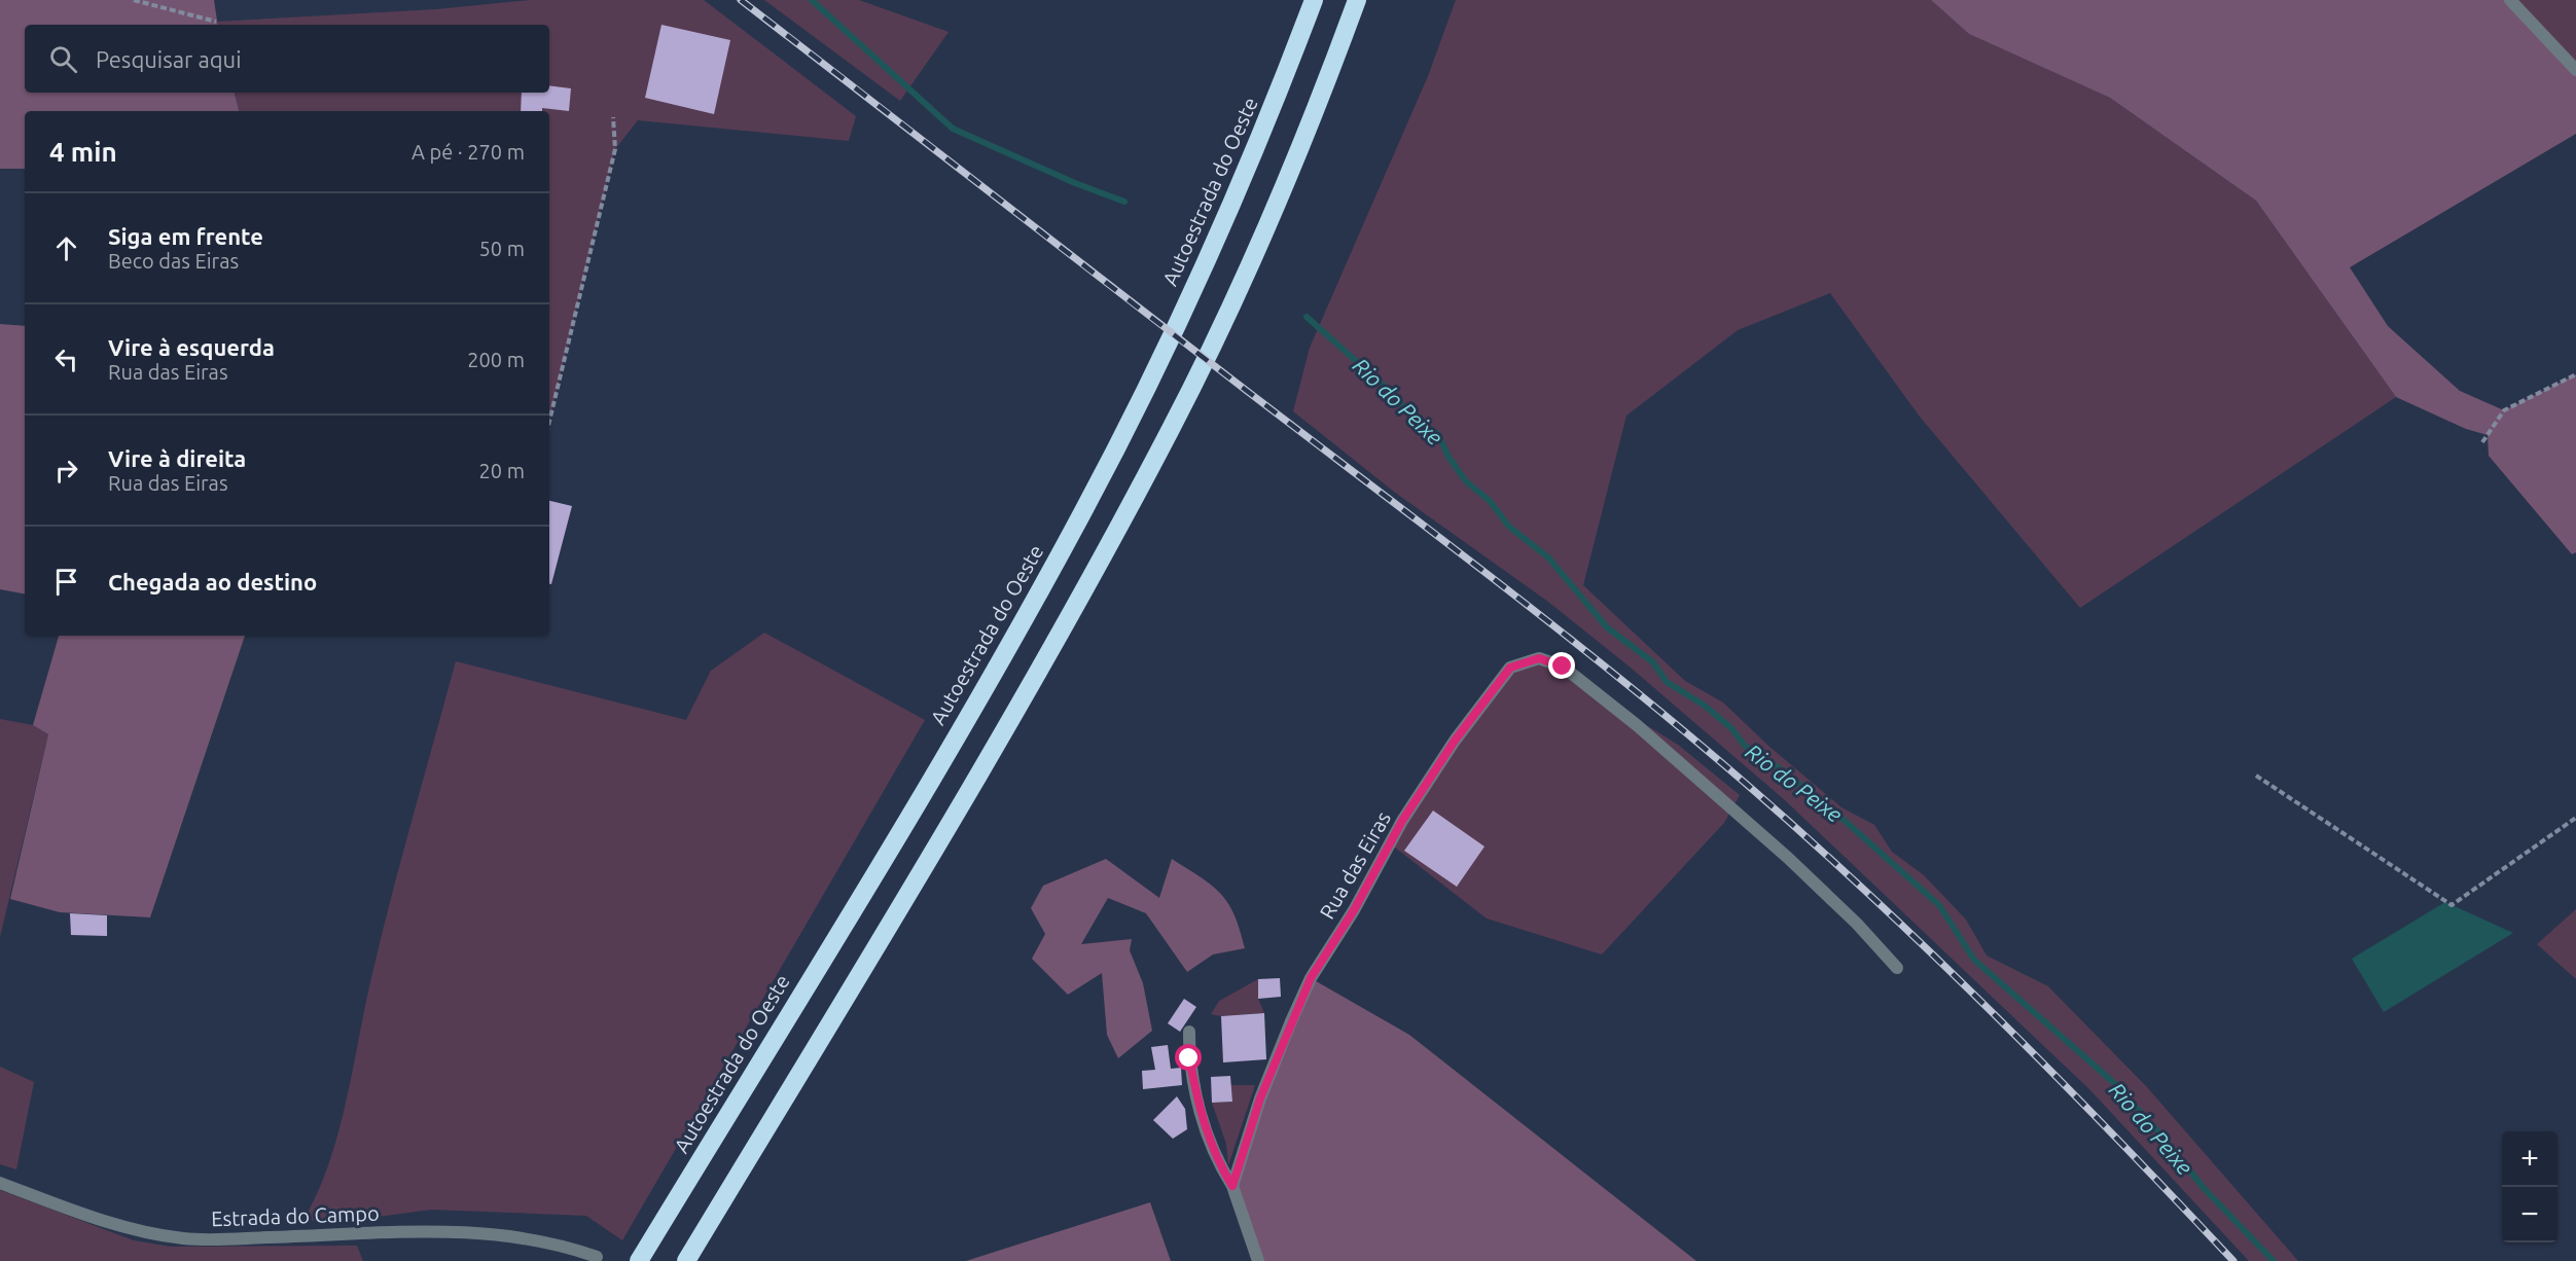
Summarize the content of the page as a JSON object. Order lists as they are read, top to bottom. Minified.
{"streets":{"highway":["Autoestrada do Oeste"],"street":["Rua das Eiras","Estrada do Campo"]},"water":["Rio do Peixe"],"page":{"search":"Pesquisar aqui","heading":["4 min","A pé · 270 m"],"list":[["Siga em frente","Beco das Eiras","50 m"],["Vire à esquerda","Rua das Eiras","200 m"],["Vire à direita","Rua das Eiras","20 m"],"Chegada ao destino"],"map_buttons":["+","−"]}}
